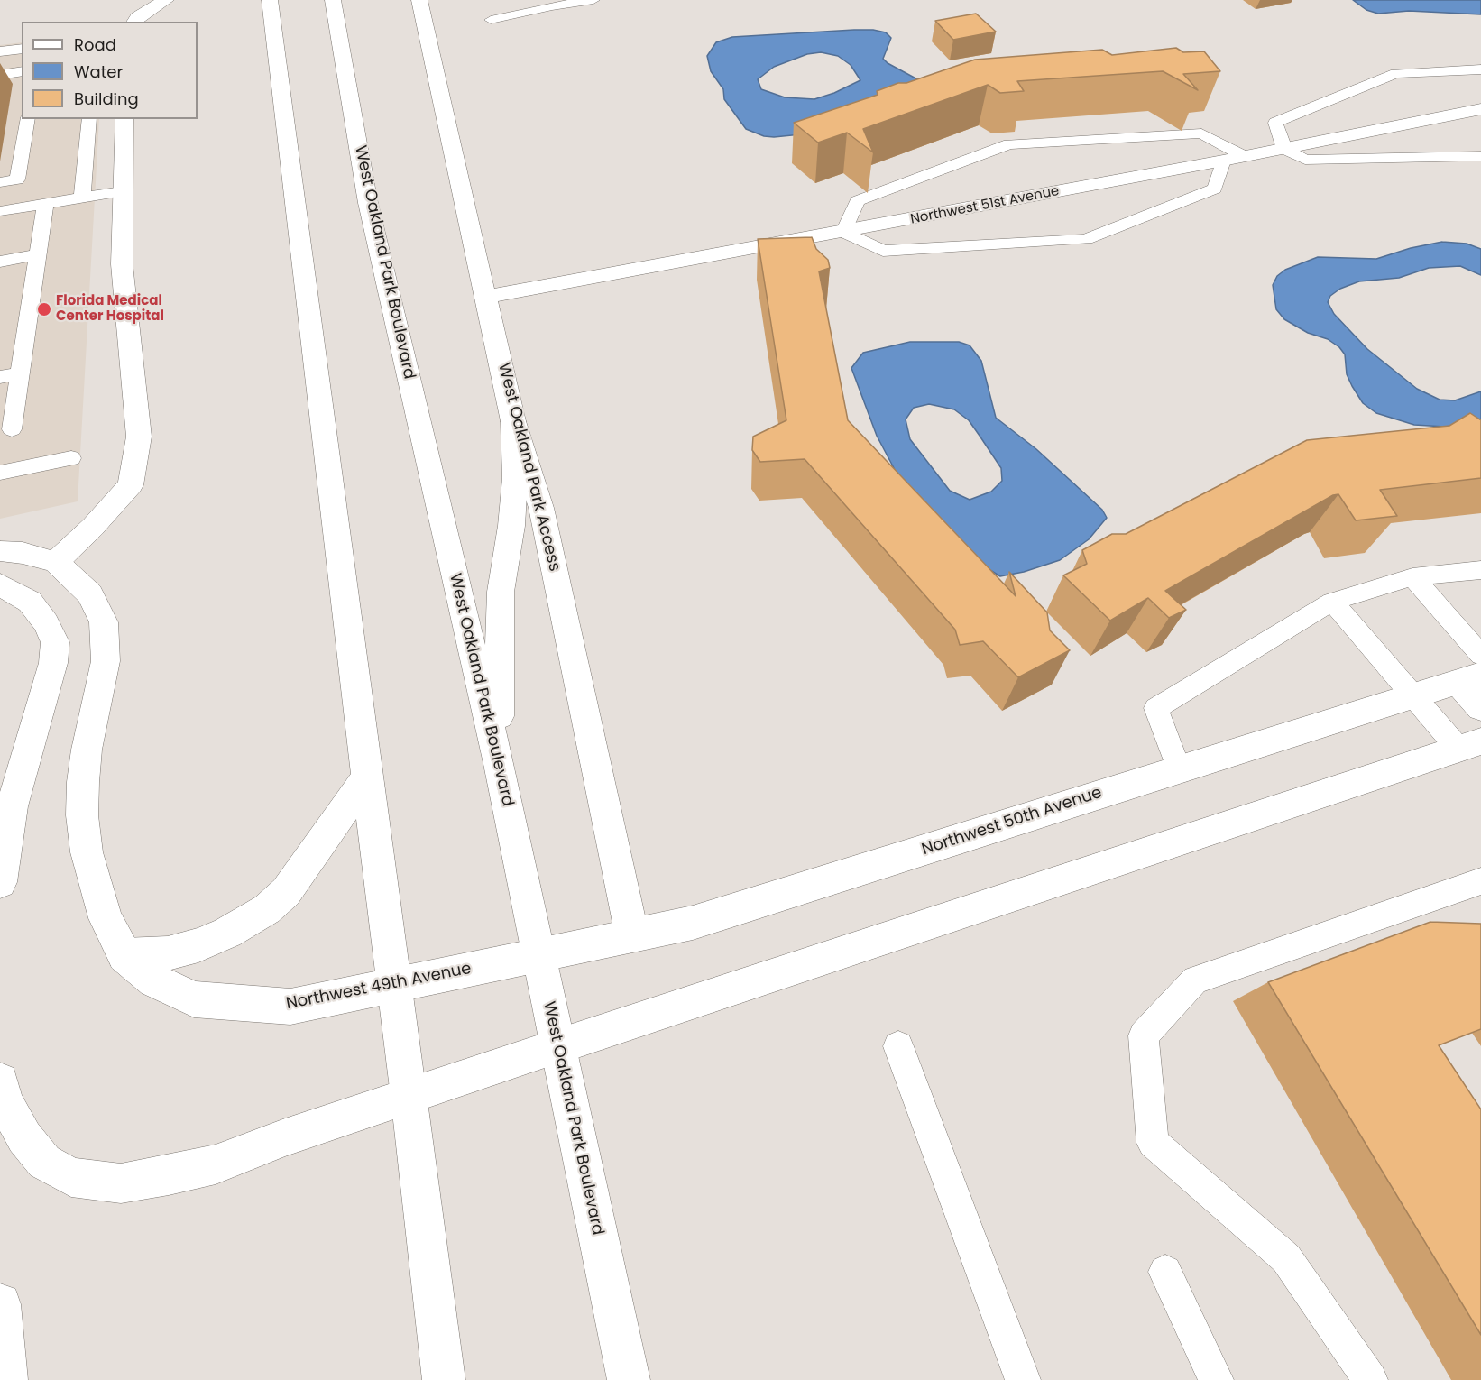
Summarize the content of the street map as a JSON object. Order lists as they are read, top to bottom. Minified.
{"streets":{"street":["Northwest 51st Avenue","West Oakland Park Boulevard","West Oakland Park Access","Northwest 50th Avenue","Northwest 49th Avenue"]},"crossings":[["Northwest 51st Avenue","West Oakland Park Access"],["West Oakland Park Boulevard","Northwest 50th Avenue"],["West Oakland Park Boulevard","Northwest 49th Avenue"],["West Oakland Park Access","Northwest 50th Avenue"],["Northwest 50th Avenue","Northwest 49th Avenue"]],"places":["Florida Medical Center Hospital"],"legend":["Road","Water","Building"]}
